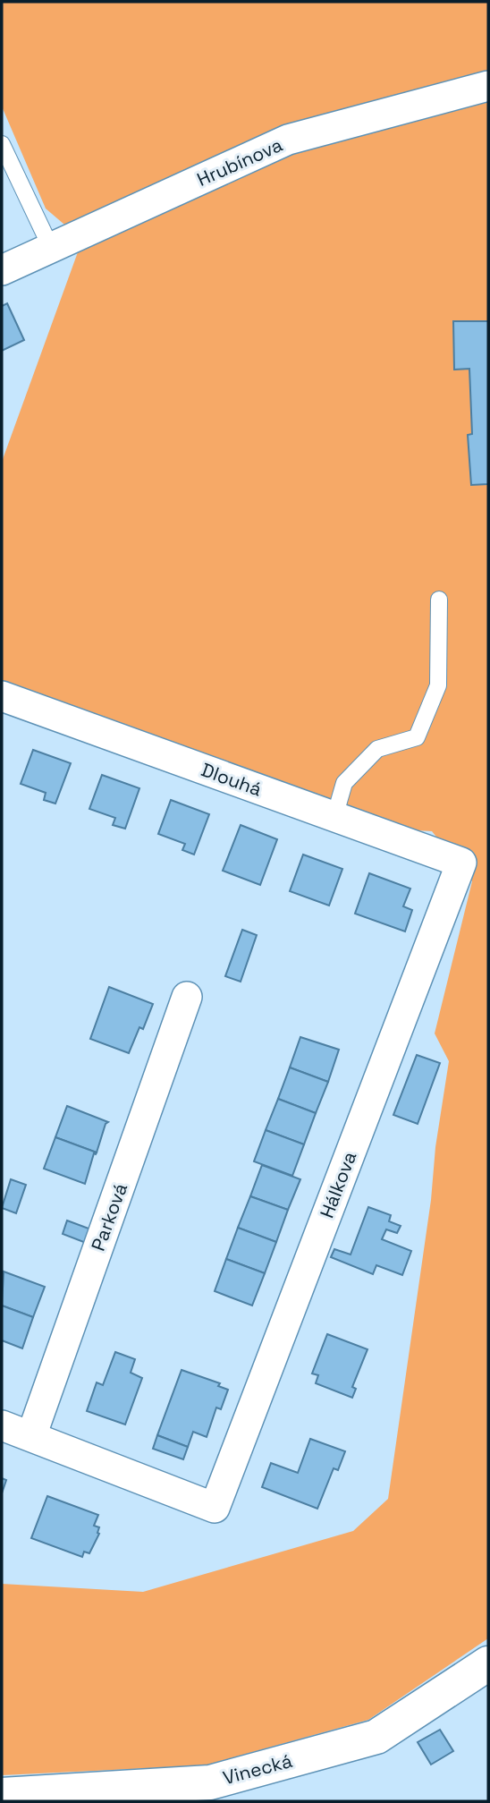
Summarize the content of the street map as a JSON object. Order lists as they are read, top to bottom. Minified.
{"streets":{"street":["Hrubínova","Dlouhá","Hálkova","Parková","Vinecká"]},"crossings":[["Dlouhá","Hálkova"],["Hálkova","Parková"]]}
